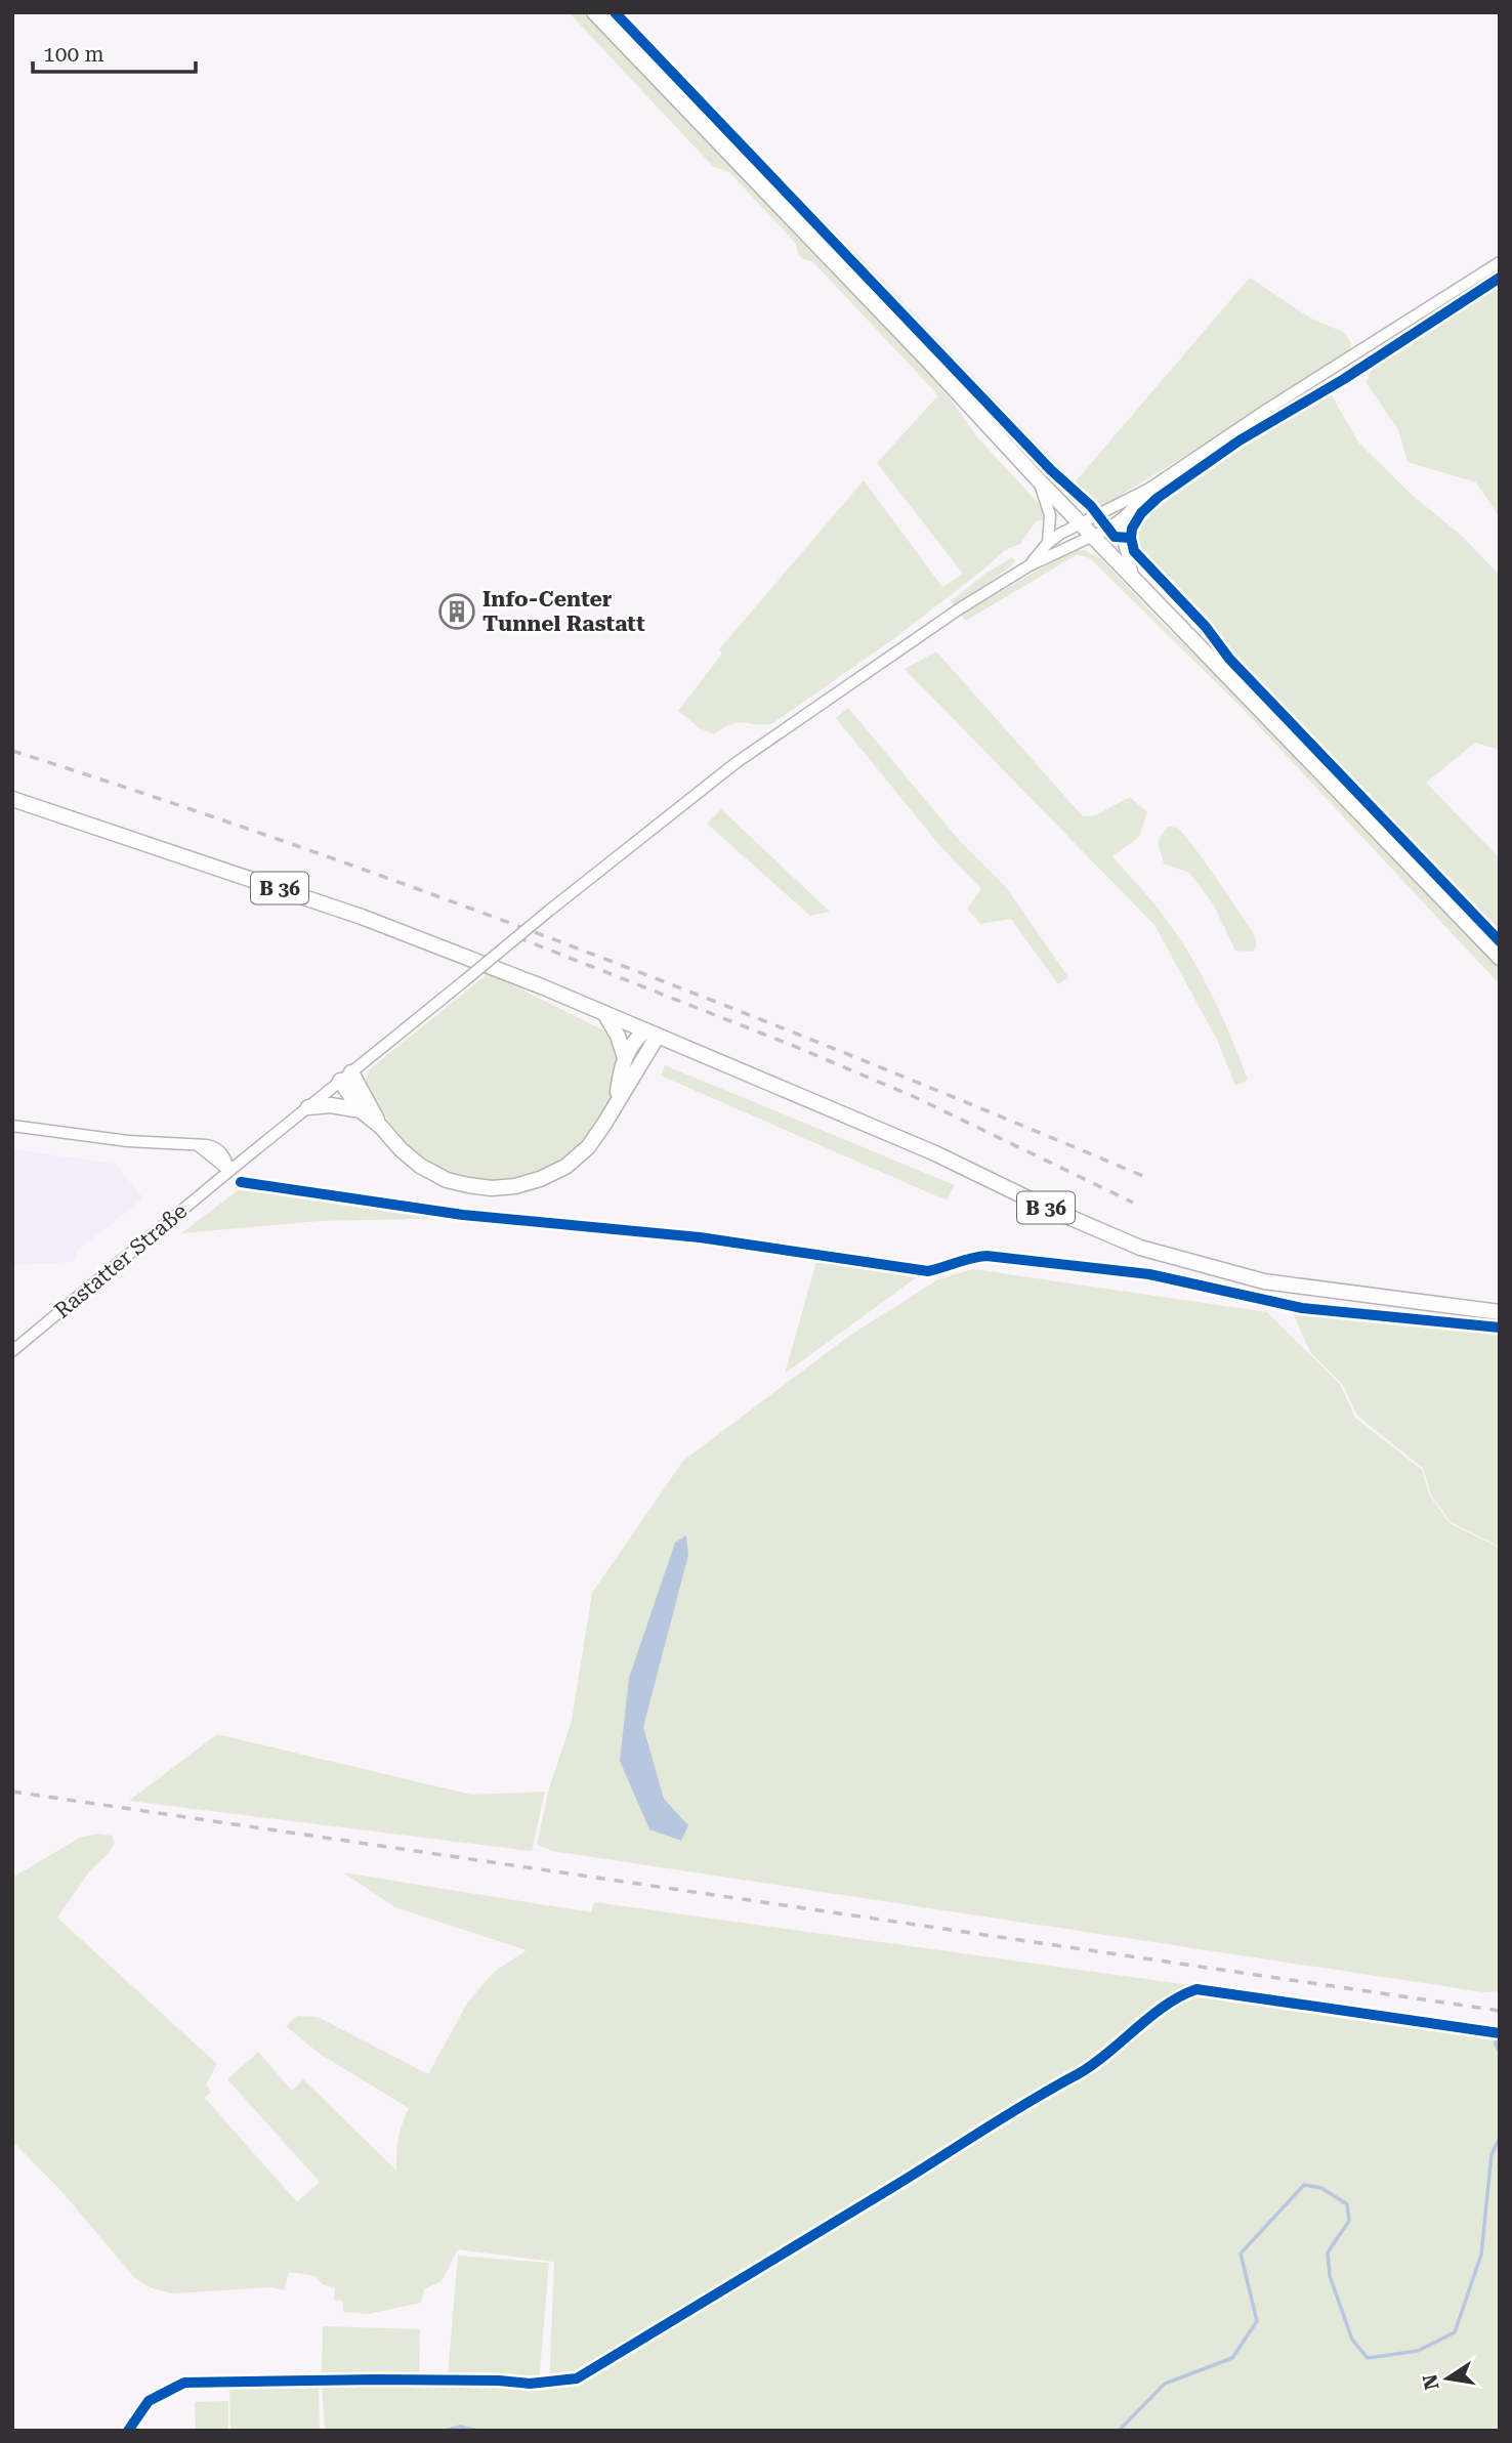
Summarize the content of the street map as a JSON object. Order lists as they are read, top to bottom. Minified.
{"streets":{"main road":["B 36"],"street":["Rastatter Straße"]},"places":{"building":["Info-Center Tunnel Rastatt"]},"scale_bar":"100 m","north":"left"}
